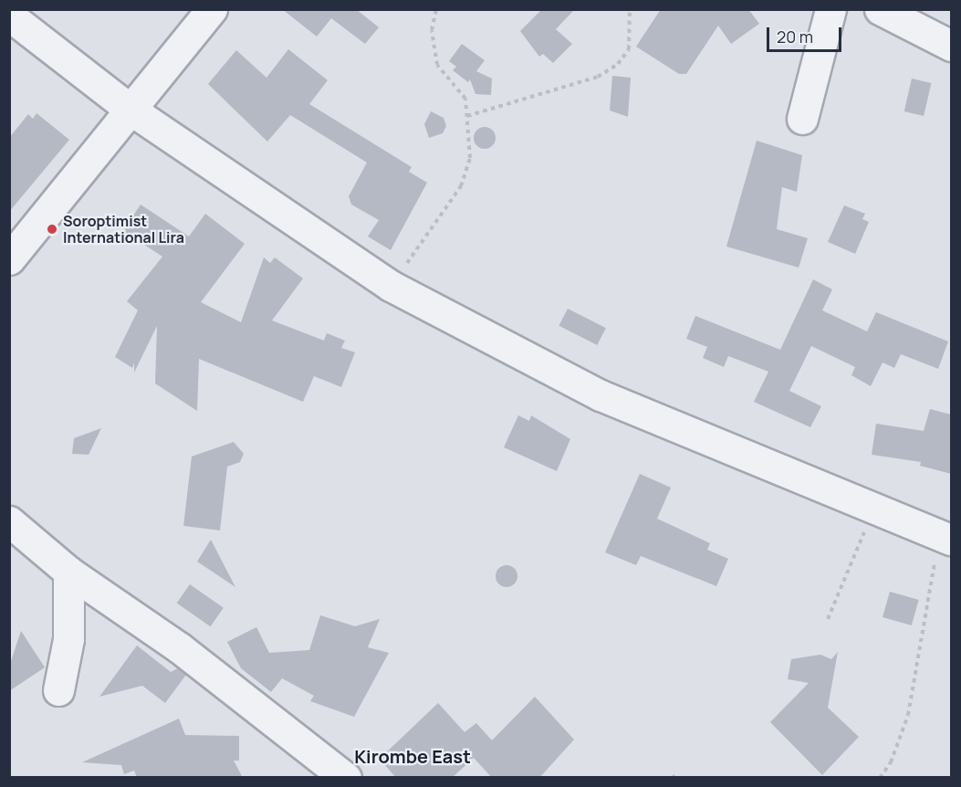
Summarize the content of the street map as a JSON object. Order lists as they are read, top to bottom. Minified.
{"districts":["Kirombe East"],"places":["Soroptimist International Lira"],"scale_bar":"20 m"}
